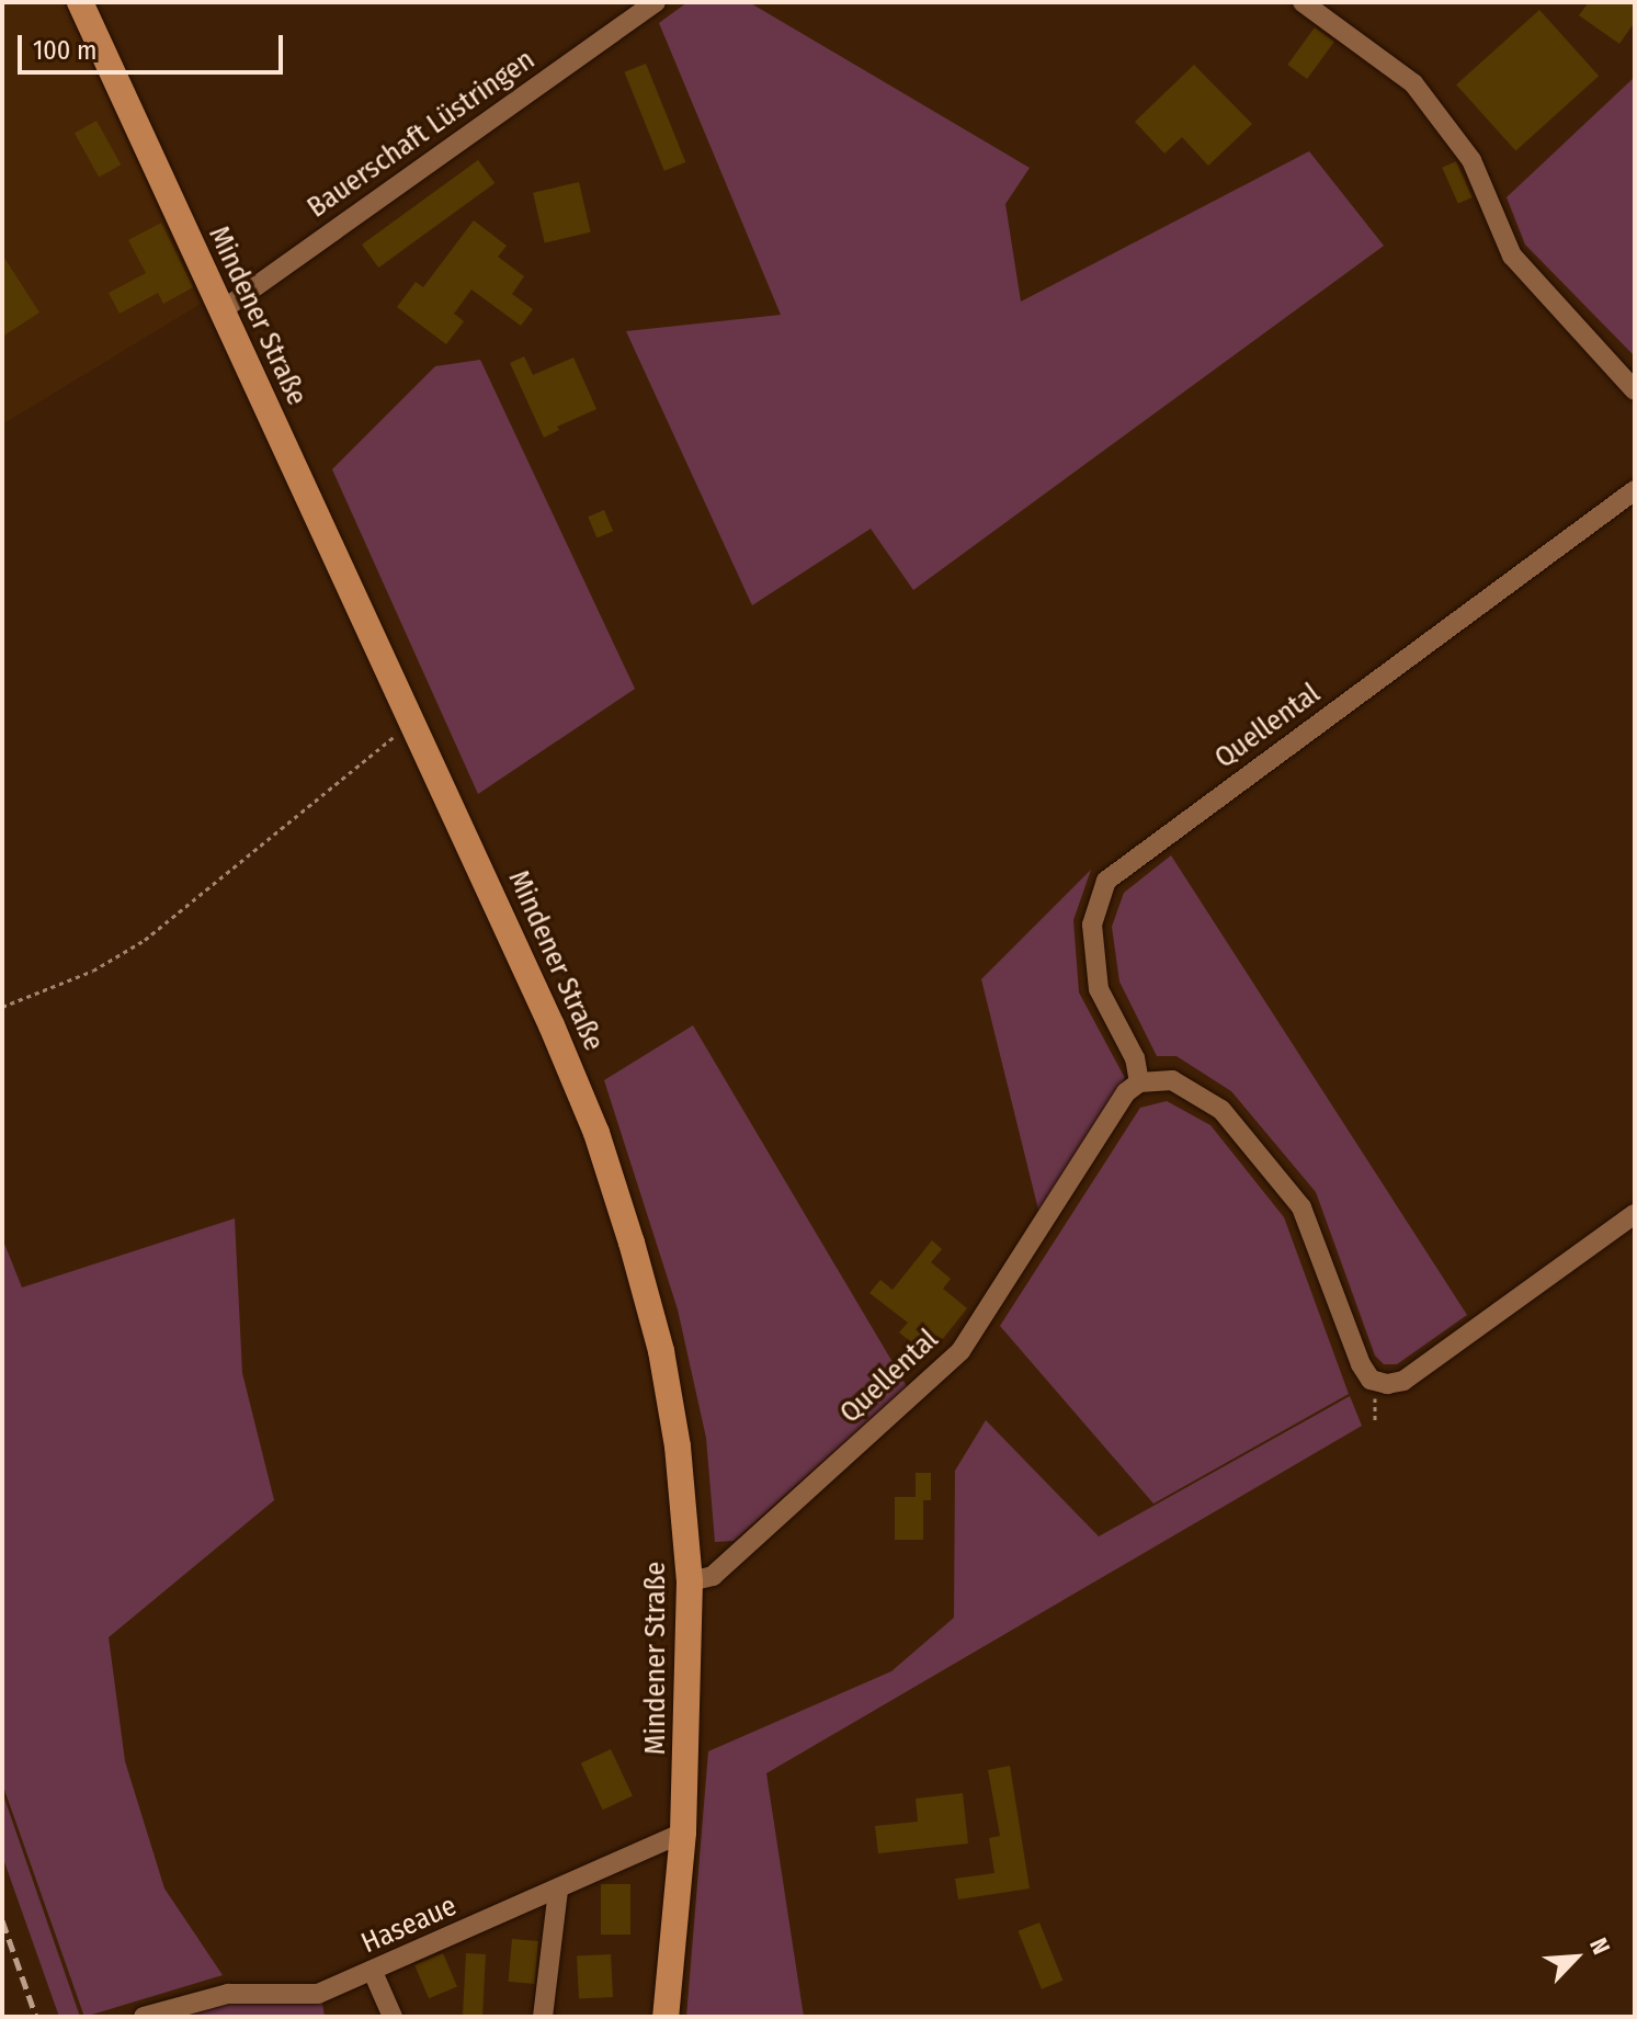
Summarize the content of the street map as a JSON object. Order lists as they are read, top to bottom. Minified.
{"streets":{"main road":["Mindener Straße"],"street":["Bauerschaft Lüstringen","Quellental","Haseaue"]},"crossings":[["Bauerschaft Lüstringen","Mindener Straße"],["Mindener Straße","Quellental"],["Mindener Straße","Haseaue"]],"scale_bar":"100 m","north":"top right"}
